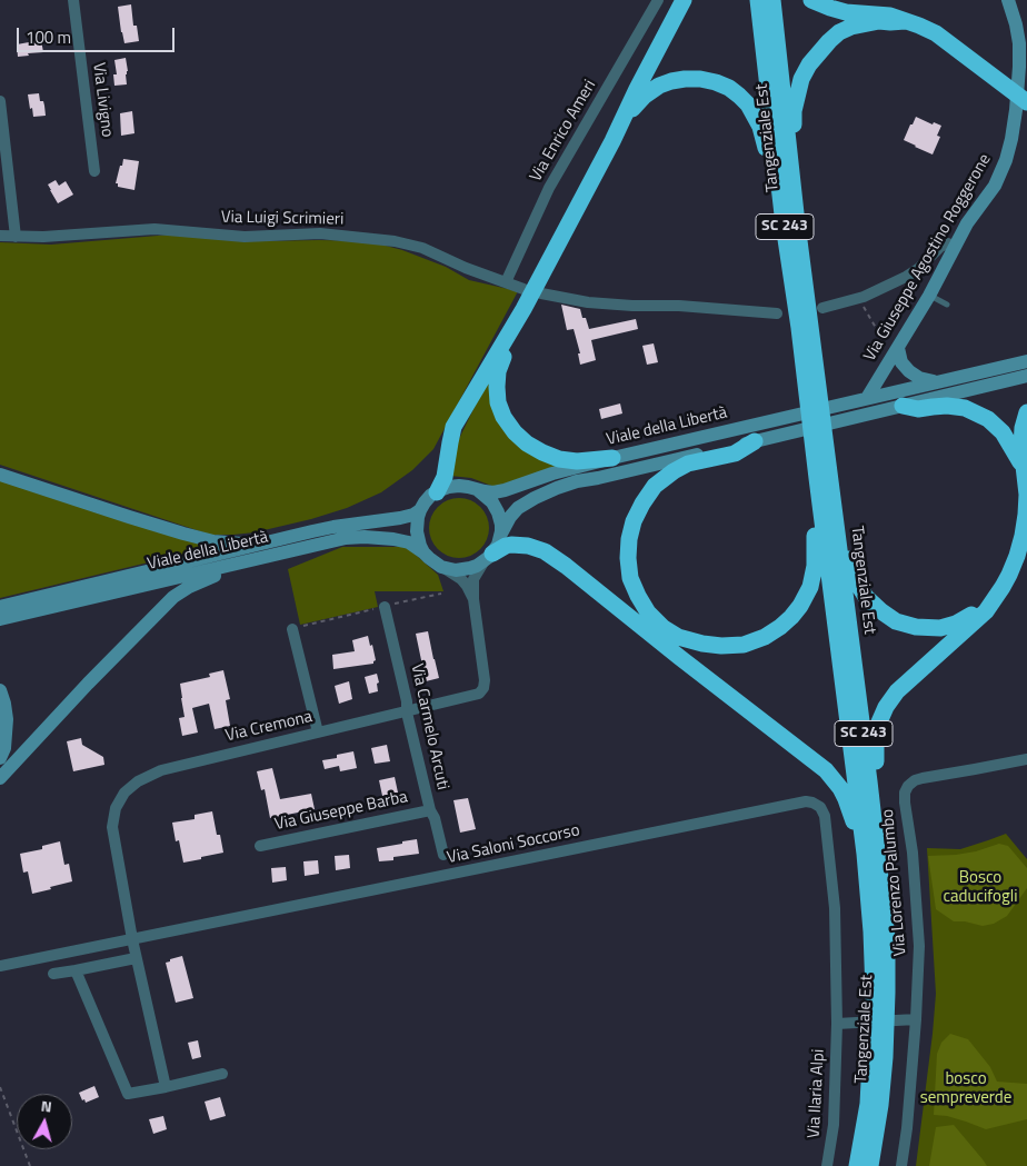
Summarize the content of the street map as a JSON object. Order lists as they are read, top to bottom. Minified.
{"streets":{"highway":["Tangenziale Est","SC 243"],"main road":["Via Giuseppe Agostino Roggerone","Viale della Libertà"],"street":["Via Livigno","Via Enrico Ameri","Via Luigi Scrimieri","Via Cremona","Via Carmelo Arcuti","Via Giuseppe Barba","Via Saloni Soccorso","Via Lorenzo Palumbo","Via Ilaria Alpi"]},"crossings":[["Via Enrico Ameri","Via Luigi Scrimieri"],["Via Giuseppe Agostino Roggerone","Viale della Libertà"],["Viale della Libertà","Via Cremona"],["Via Cremona","Via Carmelo Arcuti"],["Via Cremona","Via Saloni Soccorso"],["Via Carmelo Arcuti","Via Giuseppe Barba"],["Via Saloni Soccorso","Via Ilaria Alpi"]],"parks":["Bosco caducifogli","bosco sempreverde"],"scale_bar":"100 m","north":"top"}
